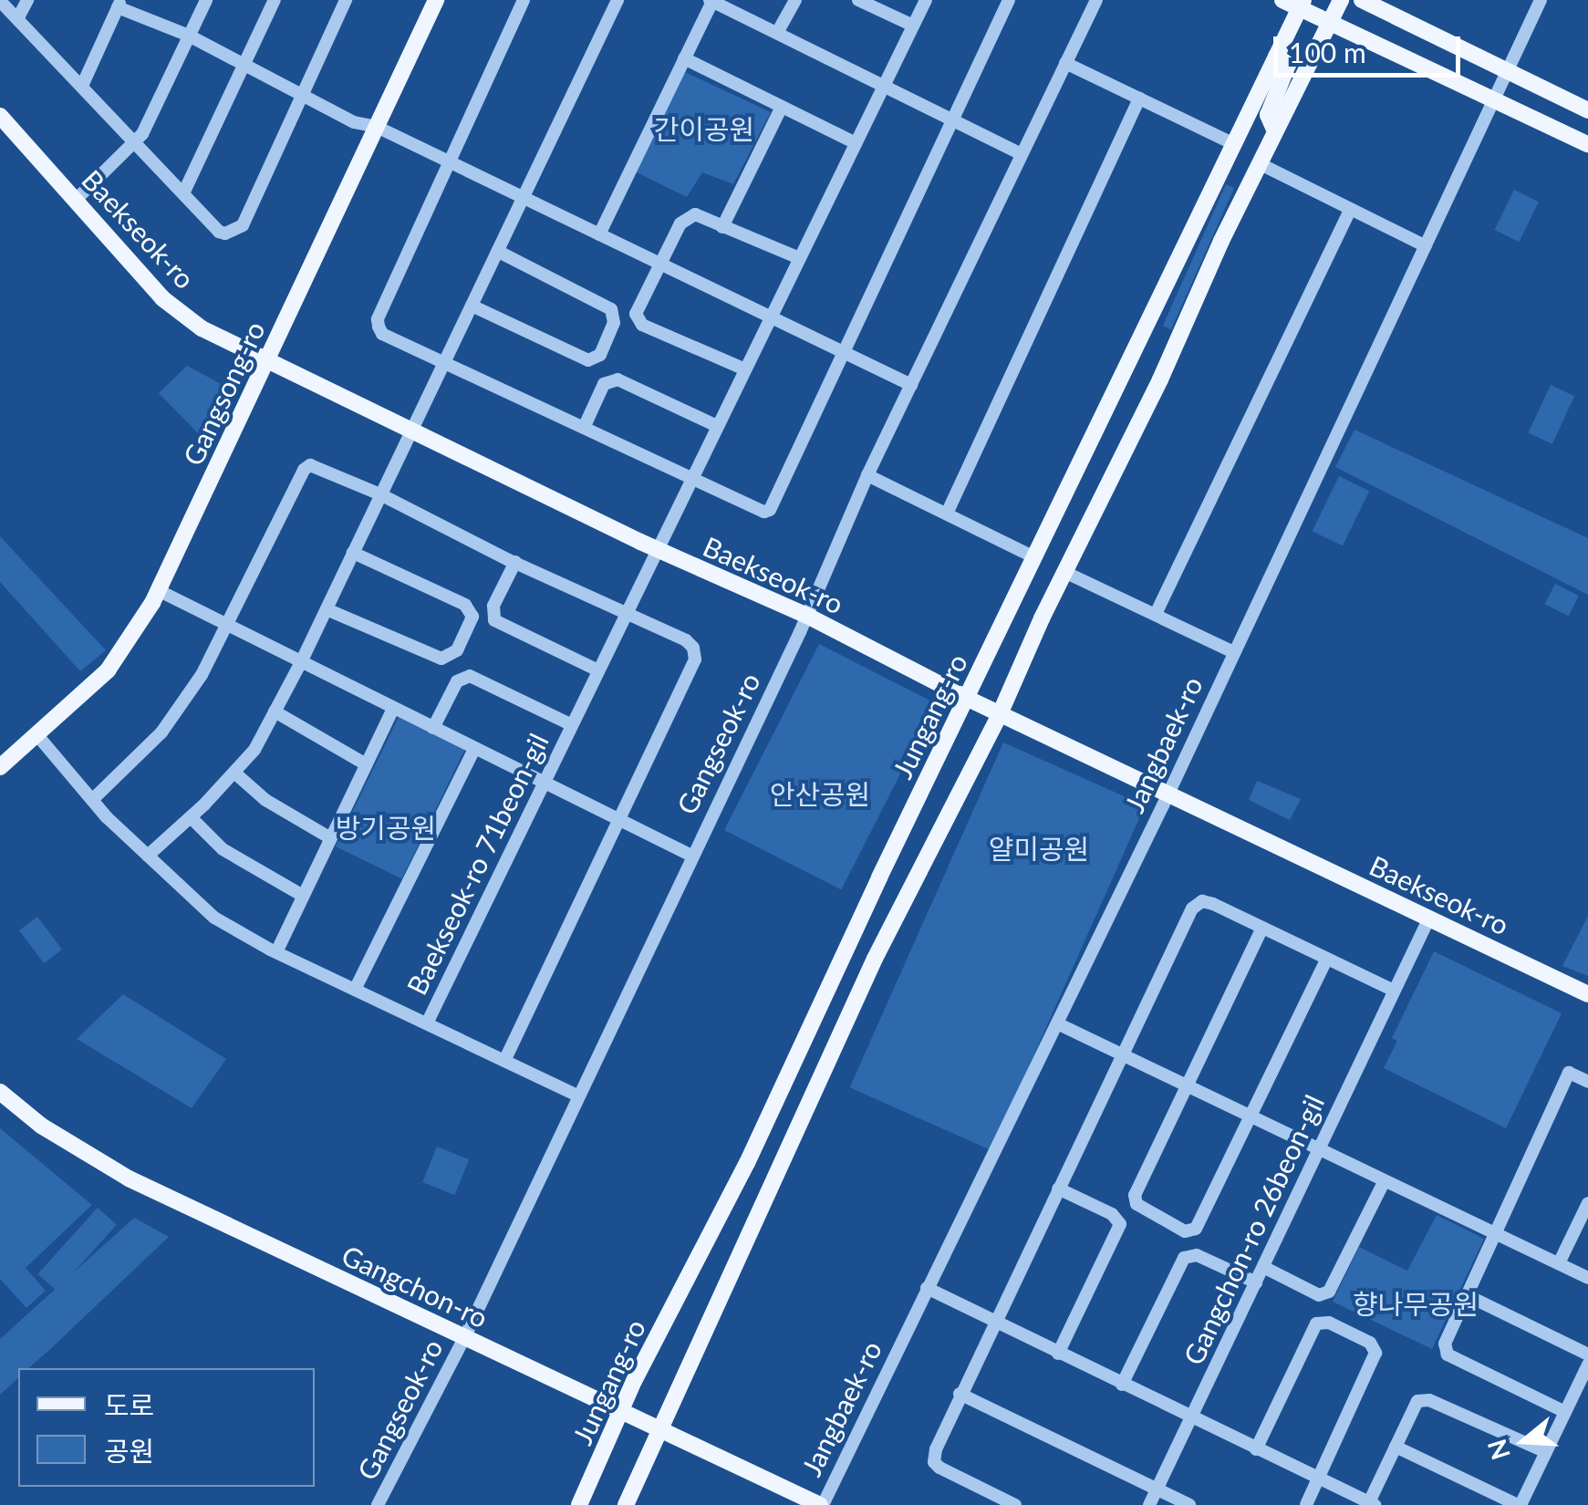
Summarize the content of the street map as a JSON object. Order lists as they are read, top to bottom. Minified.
{"streets":{"main road":["Baekseok-ro","Gangsong-ro","Jungang-ro","Gangchon-ro"],"street":["Gangseok-ro","Jangbaek-ro","Baekseok-ro 71beon-gil","Gangchon-ro 26beon-gil"]},"crossings":[["Baekseok-ro","Gangsong-ro"],["Baekseok-ro","Jungang-ro"],["Baekseok-ro","Gangseok-ro"],["Baekseok-ro","Jangbaek-ro"],["Baekseok-ro","Baekseok-ro 71beon-gil"],["Baekseok-ro","Gangchon-ro 26beon-gil"],["Jungang-ro","Gangchon-ro"],["Gangseok-ro","Gangchon-ro"],["Jangbaek-ro","Gangchon-ro"]],"parks":["간이공원","안산공원","방기공원","얄미공원","향나무공원"],"legend":["도로","공원"],"scale_bar":"100 m","north":"left"}
